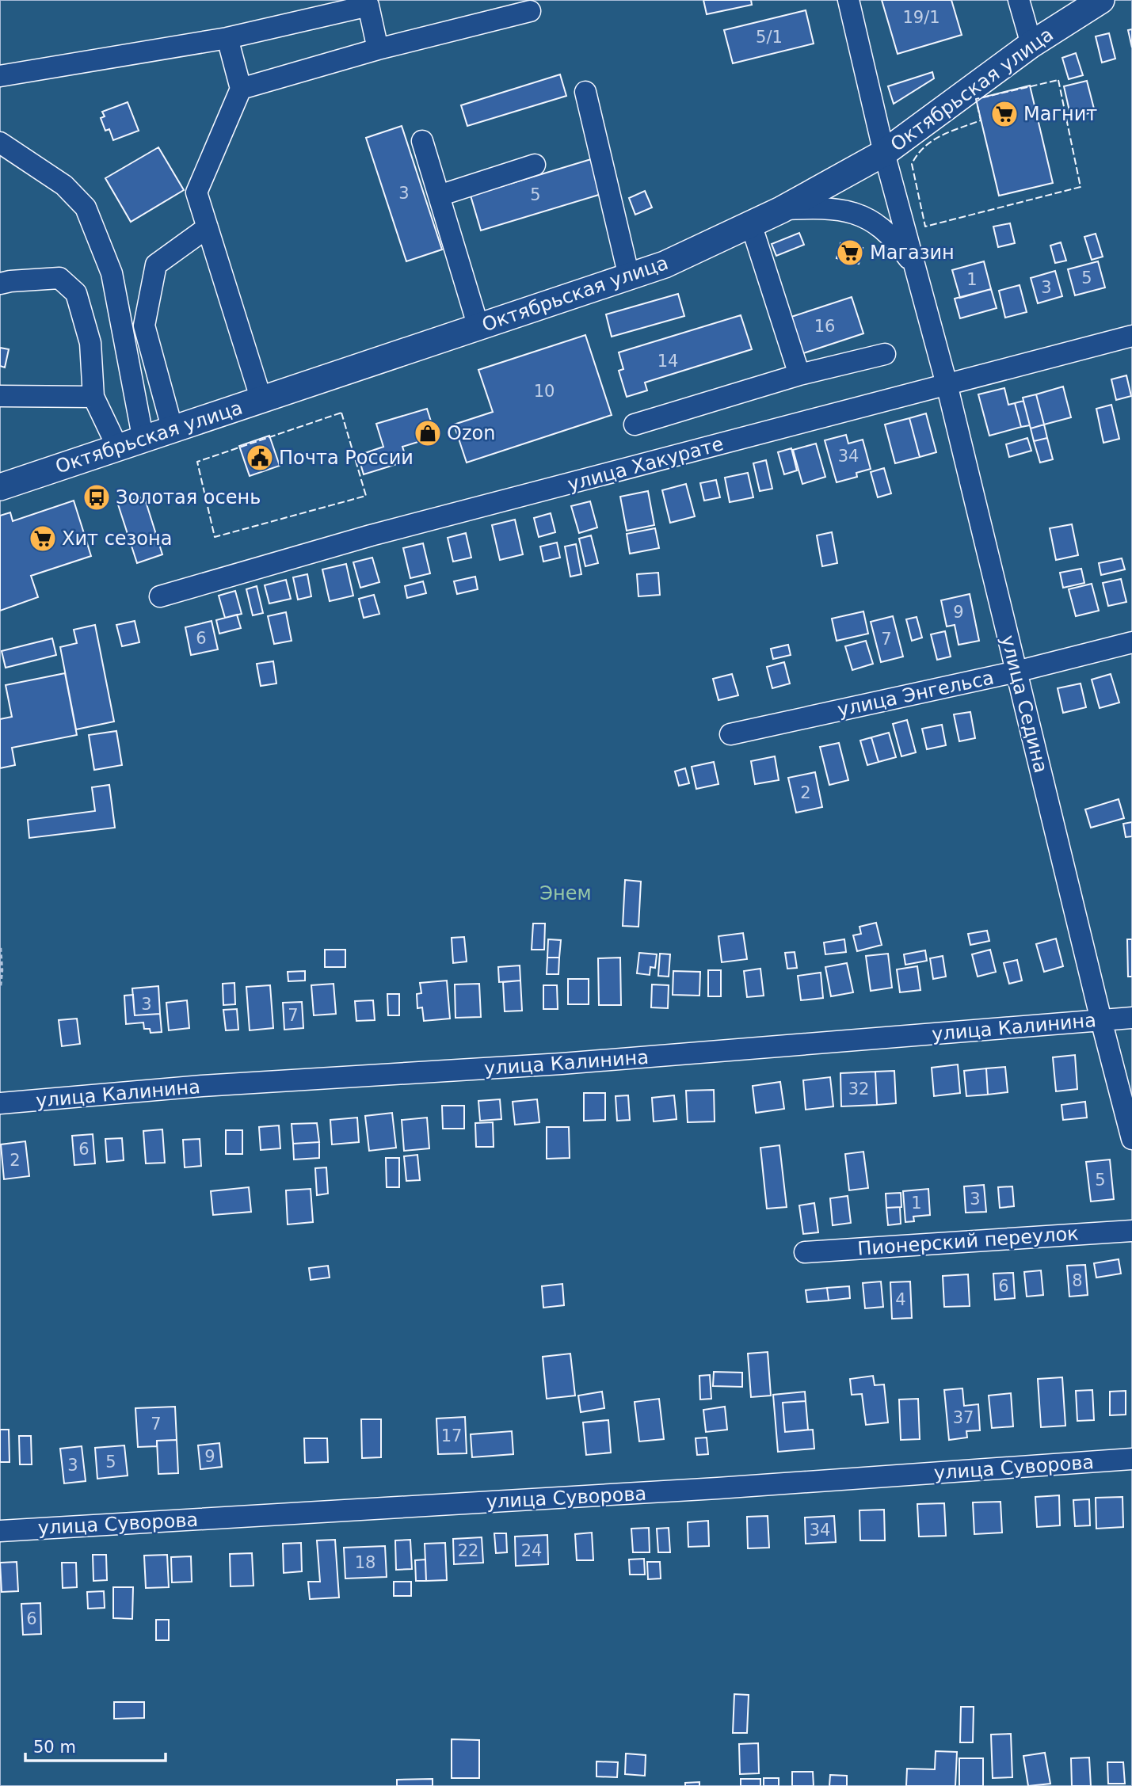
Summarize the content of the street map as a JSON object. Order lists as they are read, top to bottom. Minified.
{"streets":{"main road":["Октябрьская улица"],"street":["улица Хакурате","улица Энгельса","улица Седина","улица Калинина","Пионерский переулок","улица Суворова"]},"crossings":[["Октябрьская улица","улица Седина"],["улица Хакурате","улица Седина"],["улица Энгельса","улица Седина"],["улица Седина","улица Калинина"]],"parks":["Энем"],"places":{"supermarket":["Магнит","Магазин","Хит сезона"],"shop":["Ozon"],"public building":["Почта России"],"bus stop":["Золотая осень"]},"house_numbers":["19/1","5/1","3","5","5","1","3","16","14","10","34","9","6","7","2","3","7","32","6","2","5","3","1","8","6","4","37","7","17","9","5","3","34","22","24","18","6"],"scale_bar":"50 m"}
